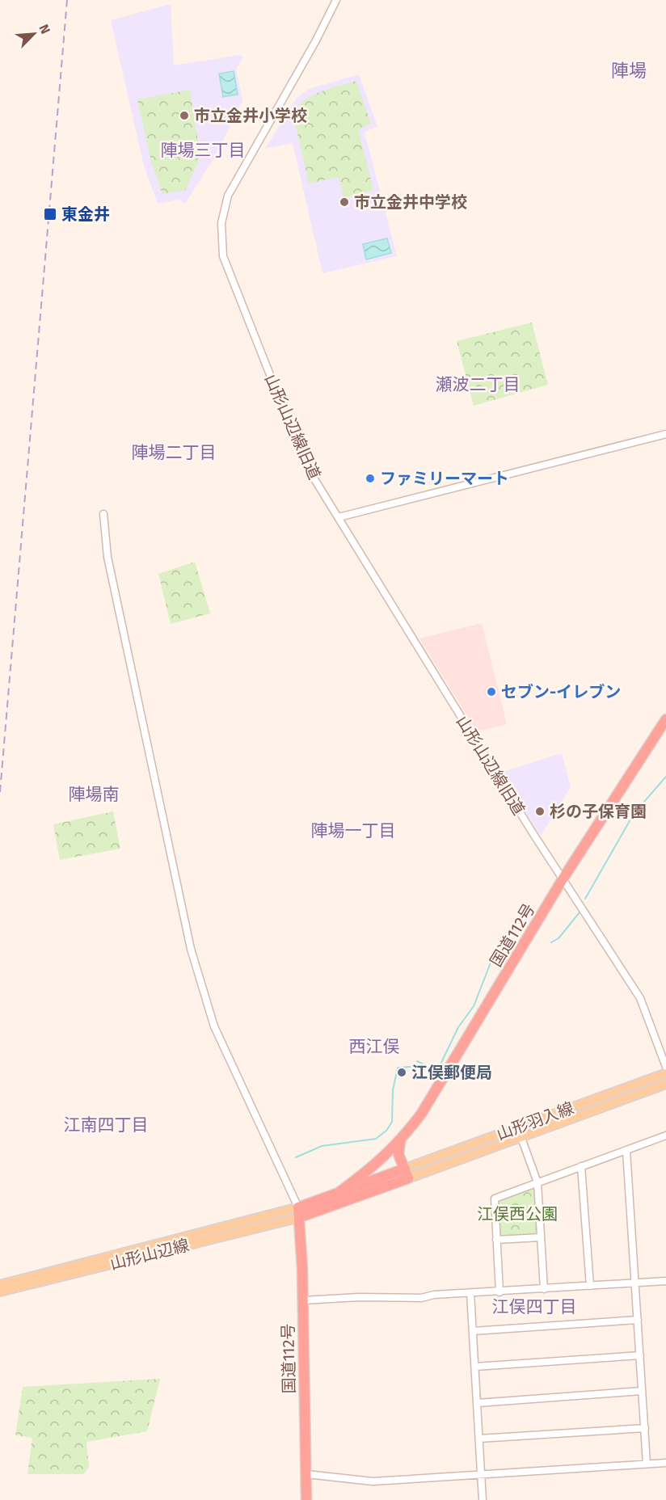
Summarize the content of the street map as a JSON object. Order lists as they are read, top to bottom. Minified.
{"streets":{"highway":["国道112号"],"main road":["山形羽入線","山形山辺線"],"street":["山形山辺線旧道"]},"crossings":[["山形山辺線旧道","国道112号"],["国道112号","山形山辺線"]],"districts":["陣場","陣場三丁目","瀬波二丁目","陣場二丁目","陣場南","陣場一丁目","西江俣","江南四丁目","江俣四丁目"],"parks":["江俣西公園"],"places":{"other":["市立金井小学校","市立金井中学校","ファミリーマート","セブン-イレブン","杉の子保育園","江俣郵便局"],"transit":["東金井"]},"north":"top right"}
